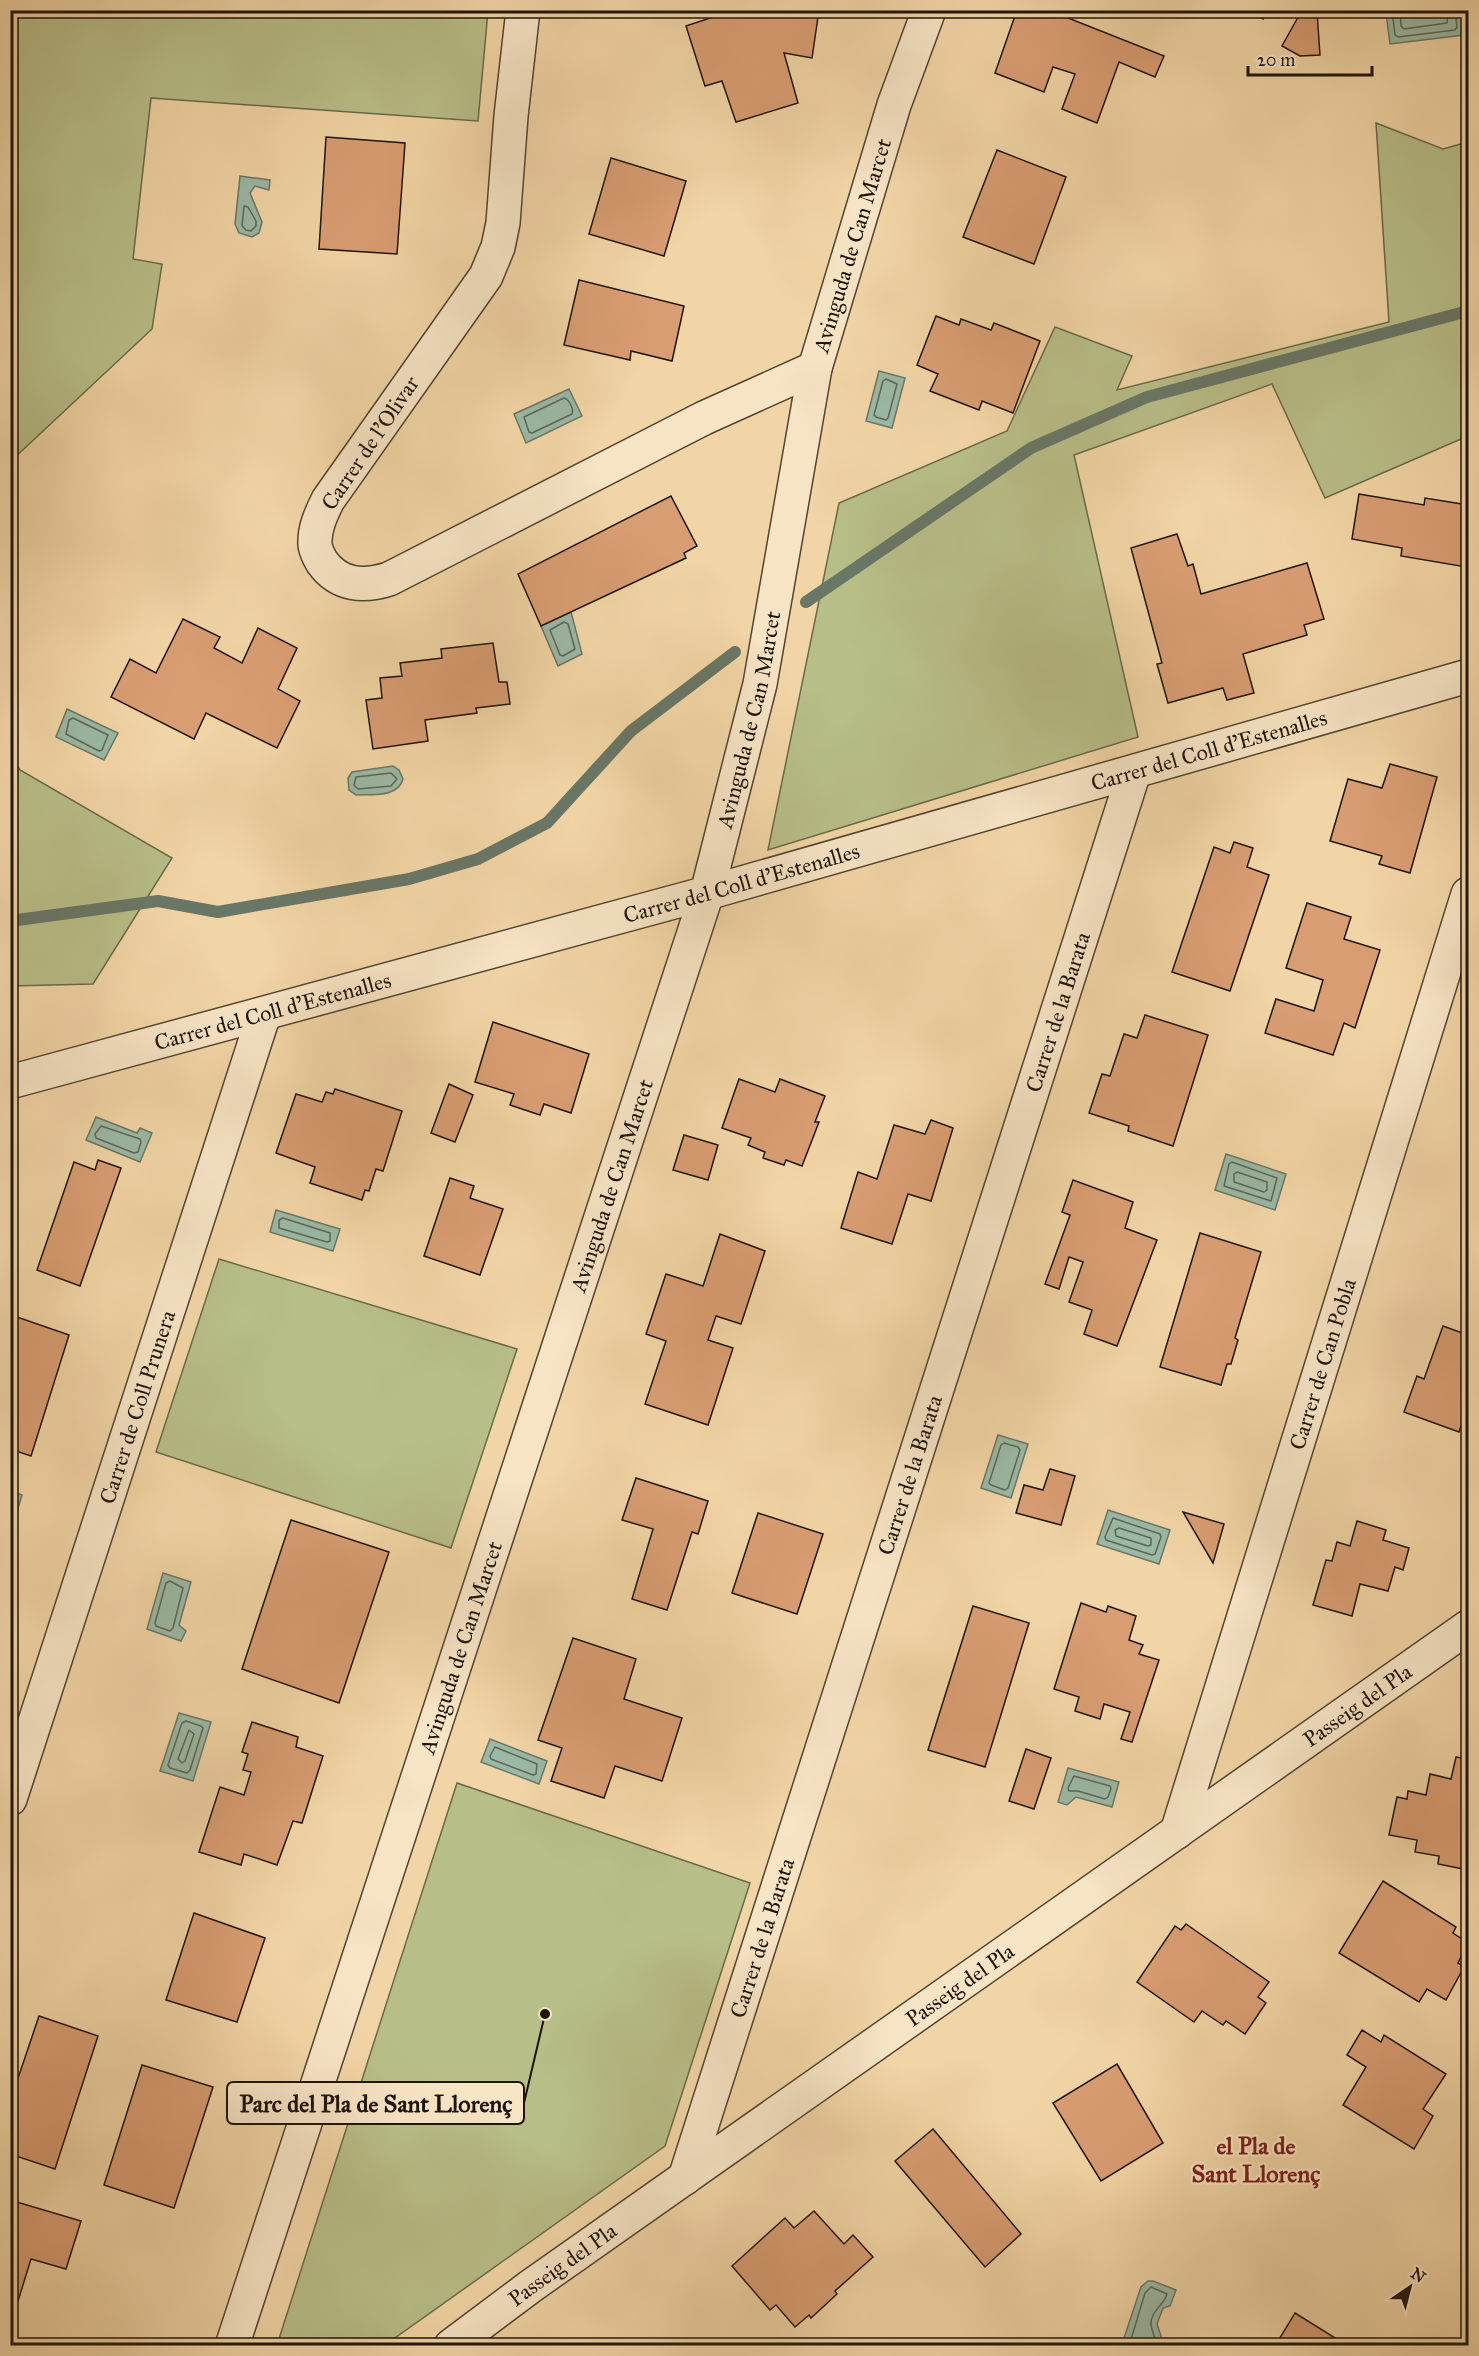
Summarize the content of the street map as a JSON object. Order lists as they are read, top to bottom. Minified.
{"streets":{"street":["Avinguda de Can Marcet","Carrer de l'Olivar","Carrer del Coll d'Estenalles","Carrer de la Barata","Carrer de Can Pobla","Carrer de Coll Prunera","Passeig del Pla"]},"crossings":[["Avinguda de Can Marcet","Carrer de l'Olivar"],["Avinguda de Can Marcet","Carrer del Coll d'Estenalles"],["Carrer del Coll d'Estenalles","Carrer de la Barata"],["Carrer del Coll d'Estenalles","Carrer de Coll Prunera"],["Carrer de la Barata","Passeig del Pla"],["Carrer de Can Pobla","Passeig del Pla"]],"districts":["el Pla de Sant Llorenç"],"places":["Parc del Pla de Sant Llorenç"],"scale_bar":"20 m","north":"top right"}
